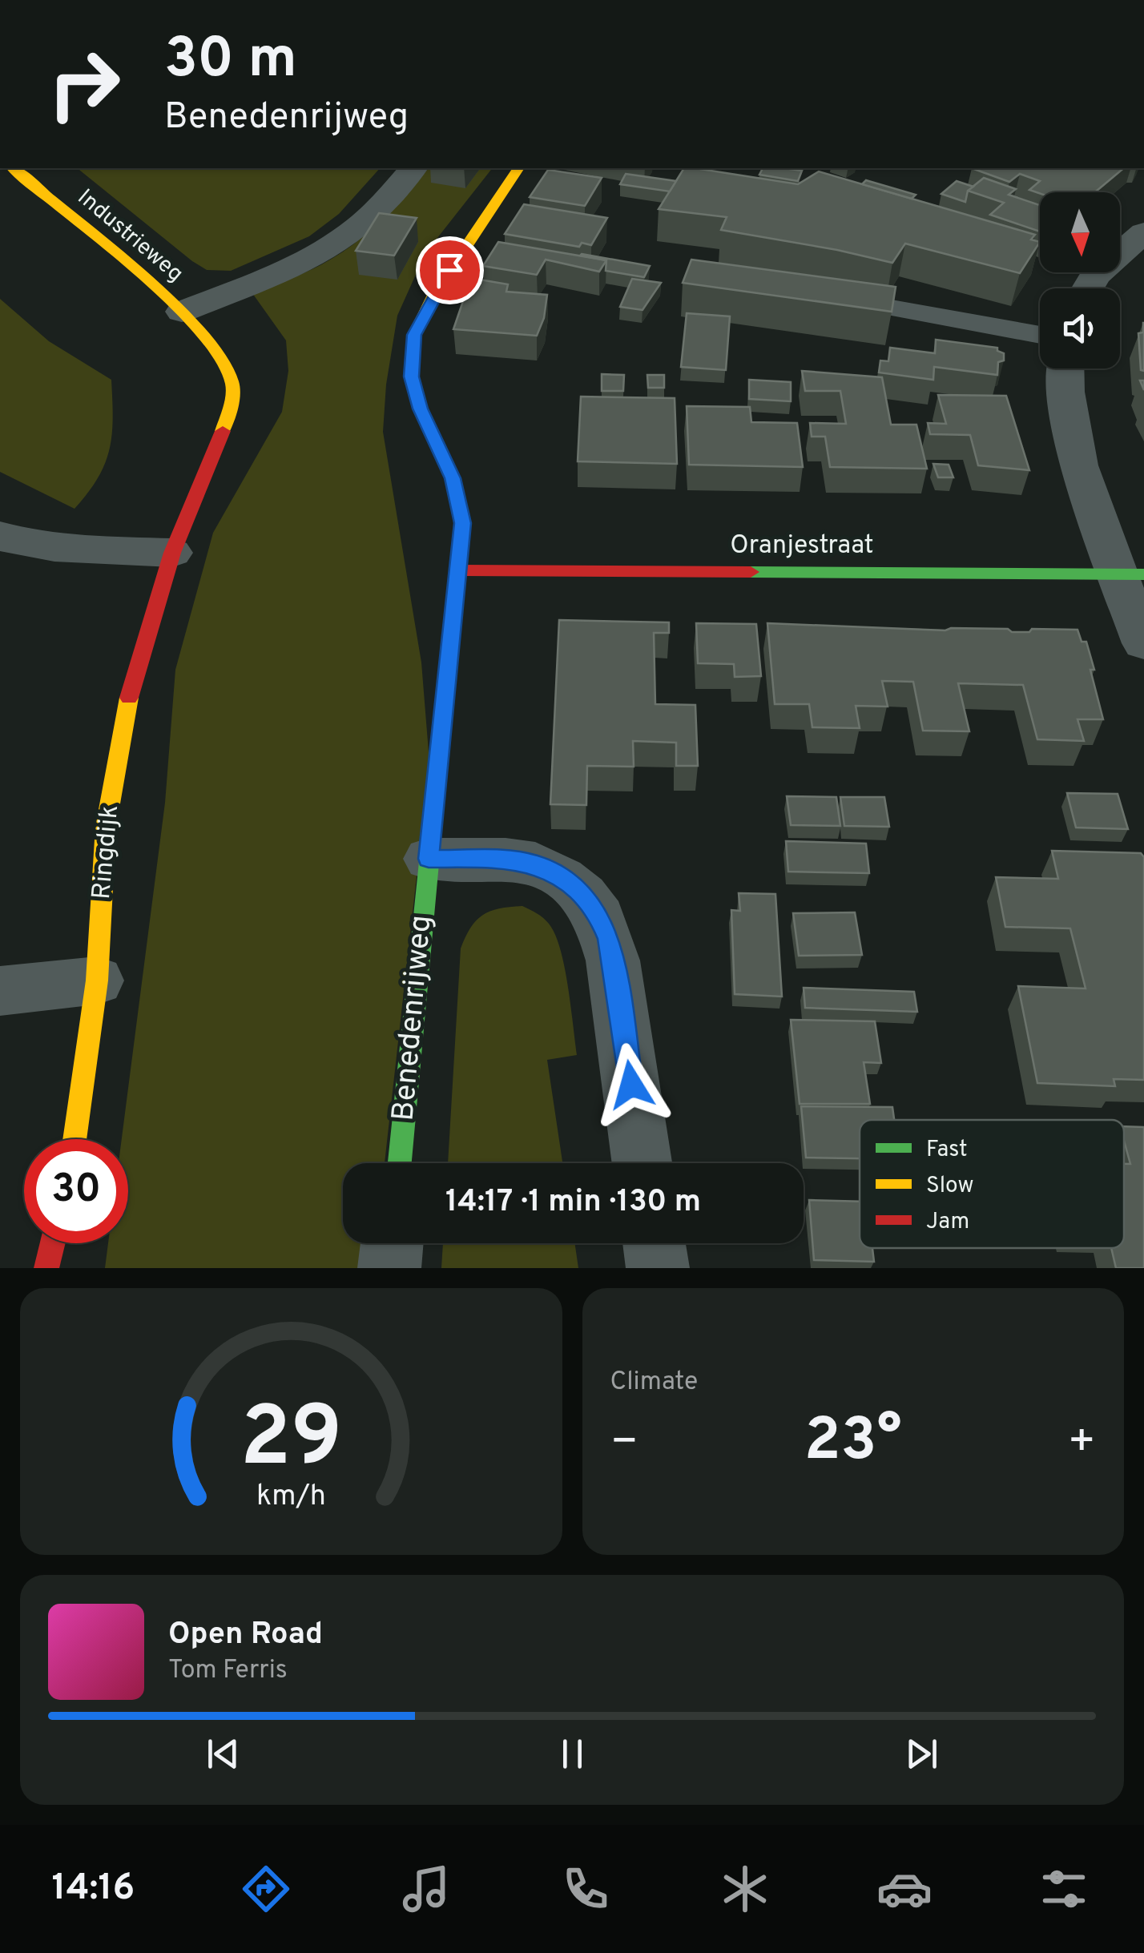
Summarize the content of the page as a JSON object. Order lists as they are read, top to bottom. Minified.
{"streets":{"street":["Industrieweg","Oranjestraat","Ringdijk","Benedenrijweg"]},"crossings":[["Industrieweg","Ringdijk"],["Oranjestraat","Benedenrijweg"]],"legend":["Fast","Slow","Jam"],"north":"bottom","page":{"turn":["30 m","Benedenrijweg"],"limit":"30","trip":"14:17 · 1 min · 130 m","tile":"Climate","heat":["−","23°","+"],"song":["Open Road","Tom Ferris"],"tabs":"14:16","gauge":["29","km/h"]}}
